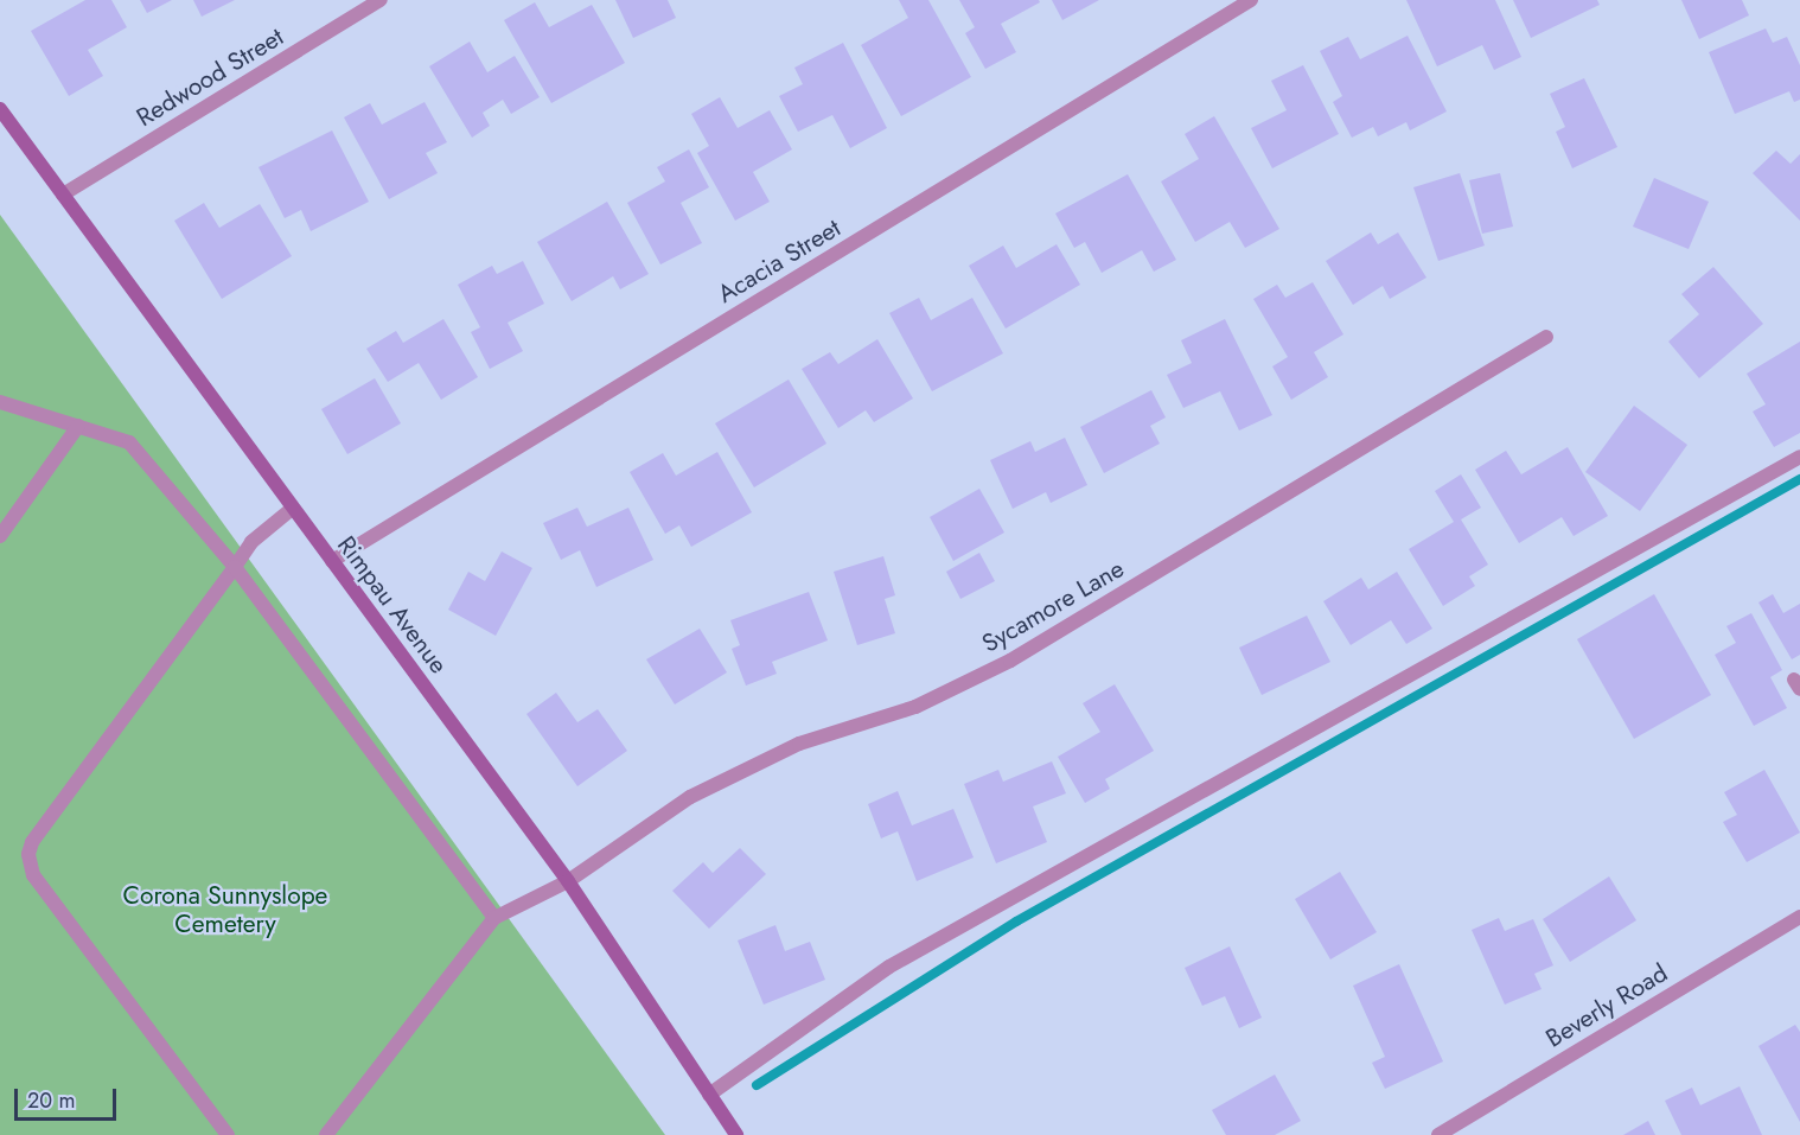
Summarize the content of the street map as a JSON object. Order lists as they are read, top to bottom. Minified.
{"streets":{"main road":["Rimpau Avenue"],"street":["Redwood Street","Acacia Street","Sycamore Lane","Beverly Road"]},"crossings":[["Redwood Street","Rimpau Avenue"],["Acacia Street","Rimpau Avenue"],["Rimpau Avenue","Sycamore Lane"]],"parks":["Corona Sunnyslope Cemetery"],"scale_bar":"20 m"}
